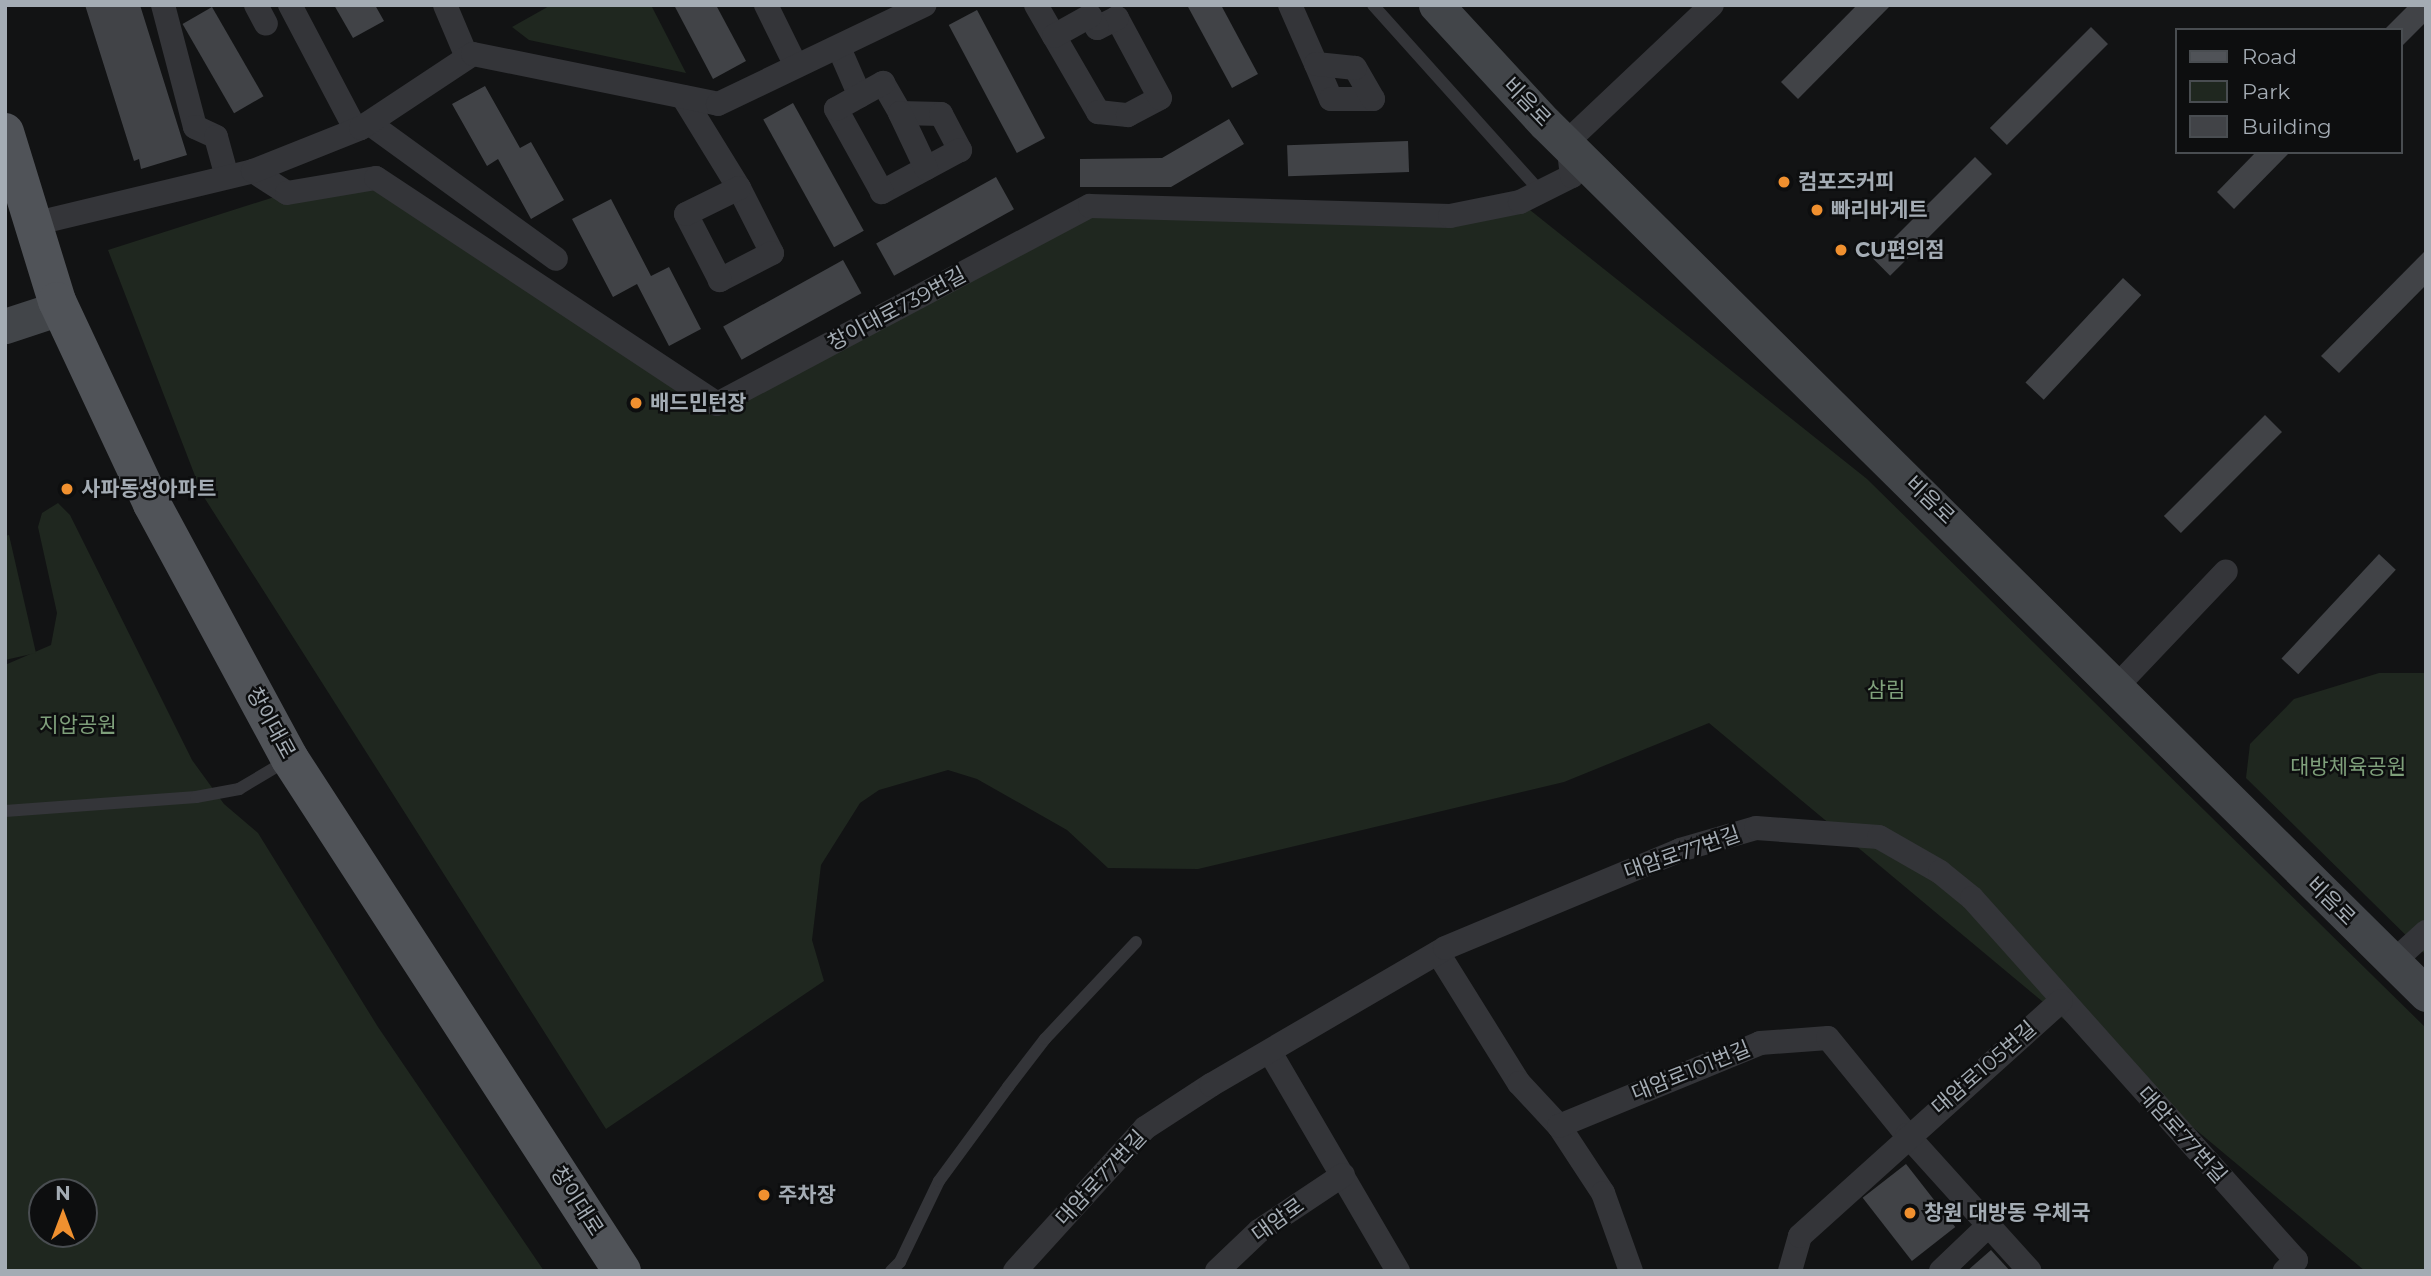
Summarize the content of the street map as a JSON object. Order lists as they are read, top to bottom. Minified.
{"streets":{"main road":["창이대로"],"street":["비음로","창이대로739번길","대암로77번길","대암로105번길","대암로101번길","대암로"]},"crossings":[["비음로","창이대로739번길"],["대암로77번길","대암로105번길"],["대암로105번길","대암로101번길"]],"parks":["삼림","지압공원","대방체육공원"],"places":["컴포즈커피","빠리바게트","CU편의점","배드민턴장","사파동성아파트","주차장","창원 대방동 우체국"],"legend":["Road","Park","Building"],"north":"top"}
